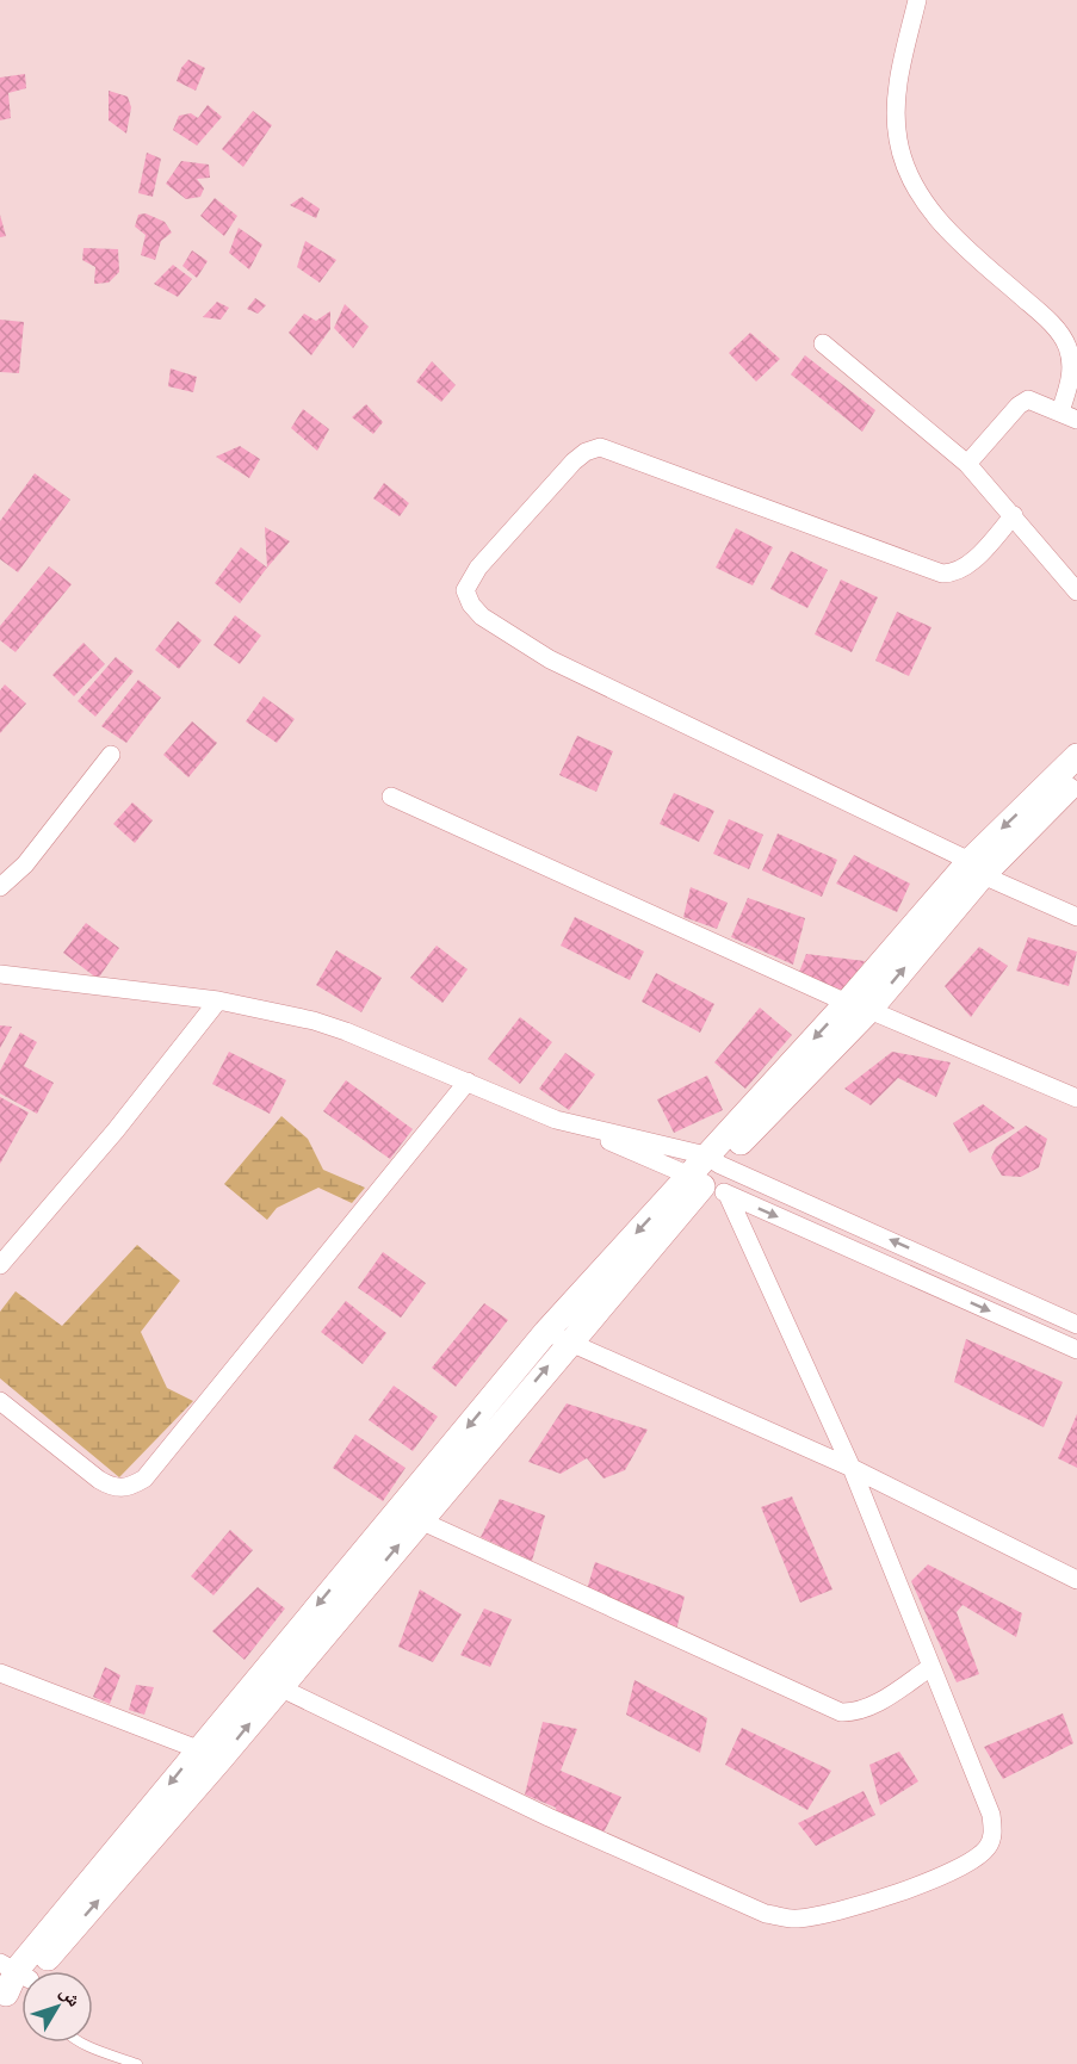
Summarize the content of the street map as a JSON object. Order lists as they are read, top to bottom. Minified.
{"north":"top right"}
